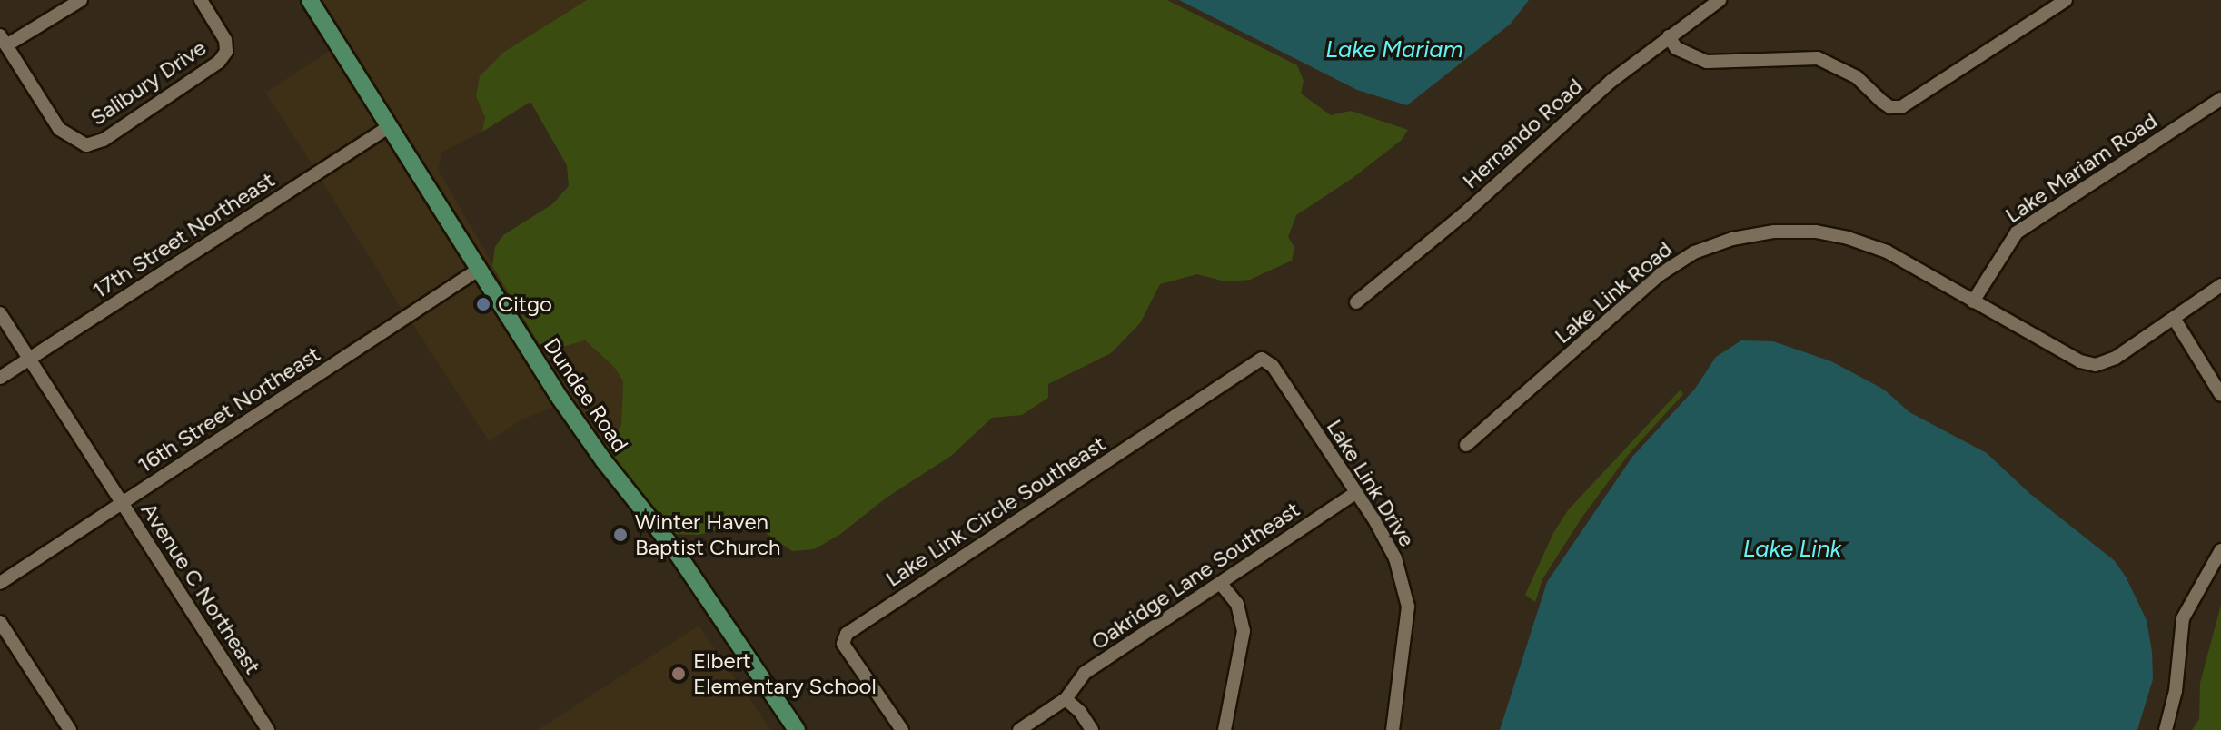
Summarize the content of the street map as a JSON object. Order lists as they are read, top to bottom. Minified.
{"streets":{"main road":["Dundee Road"],"street":["Salibury Drive","Hernando Road","Lake Mariam Road","17th Street Northeast","Lake Link Road","16th Street Northeast","Lake Link Drive","Lake Link Circle Southeast","Oakridge Lane Southeast","Avenue C Northeast"]},"crossings":[["Lake Mariam Road","Lake Link Road"],["17th Street Northeast","Dundee Road"],["17th Street Northeast","Avenue C Northeast"],["Dundee Road","16th Street Northeast"],["16th Street Northeast","Avenue C Northeast"],["Lake Link Drive","Lake Link Circle Southeast"],["Lake Link Drive","Oakridge Lane Southeast"]],"water":["Lake Mariam","Lake Link"],"places":["Citgo","Winter Haven Baptist Church","Elbert Elementary School"]}
